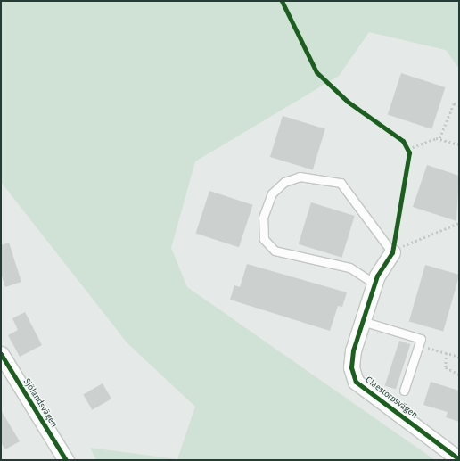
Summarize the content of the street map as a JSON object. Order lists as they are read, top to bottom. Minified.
{"streets":{"street":["Claestorpsvägen","Sjölandsvägen"]}}
